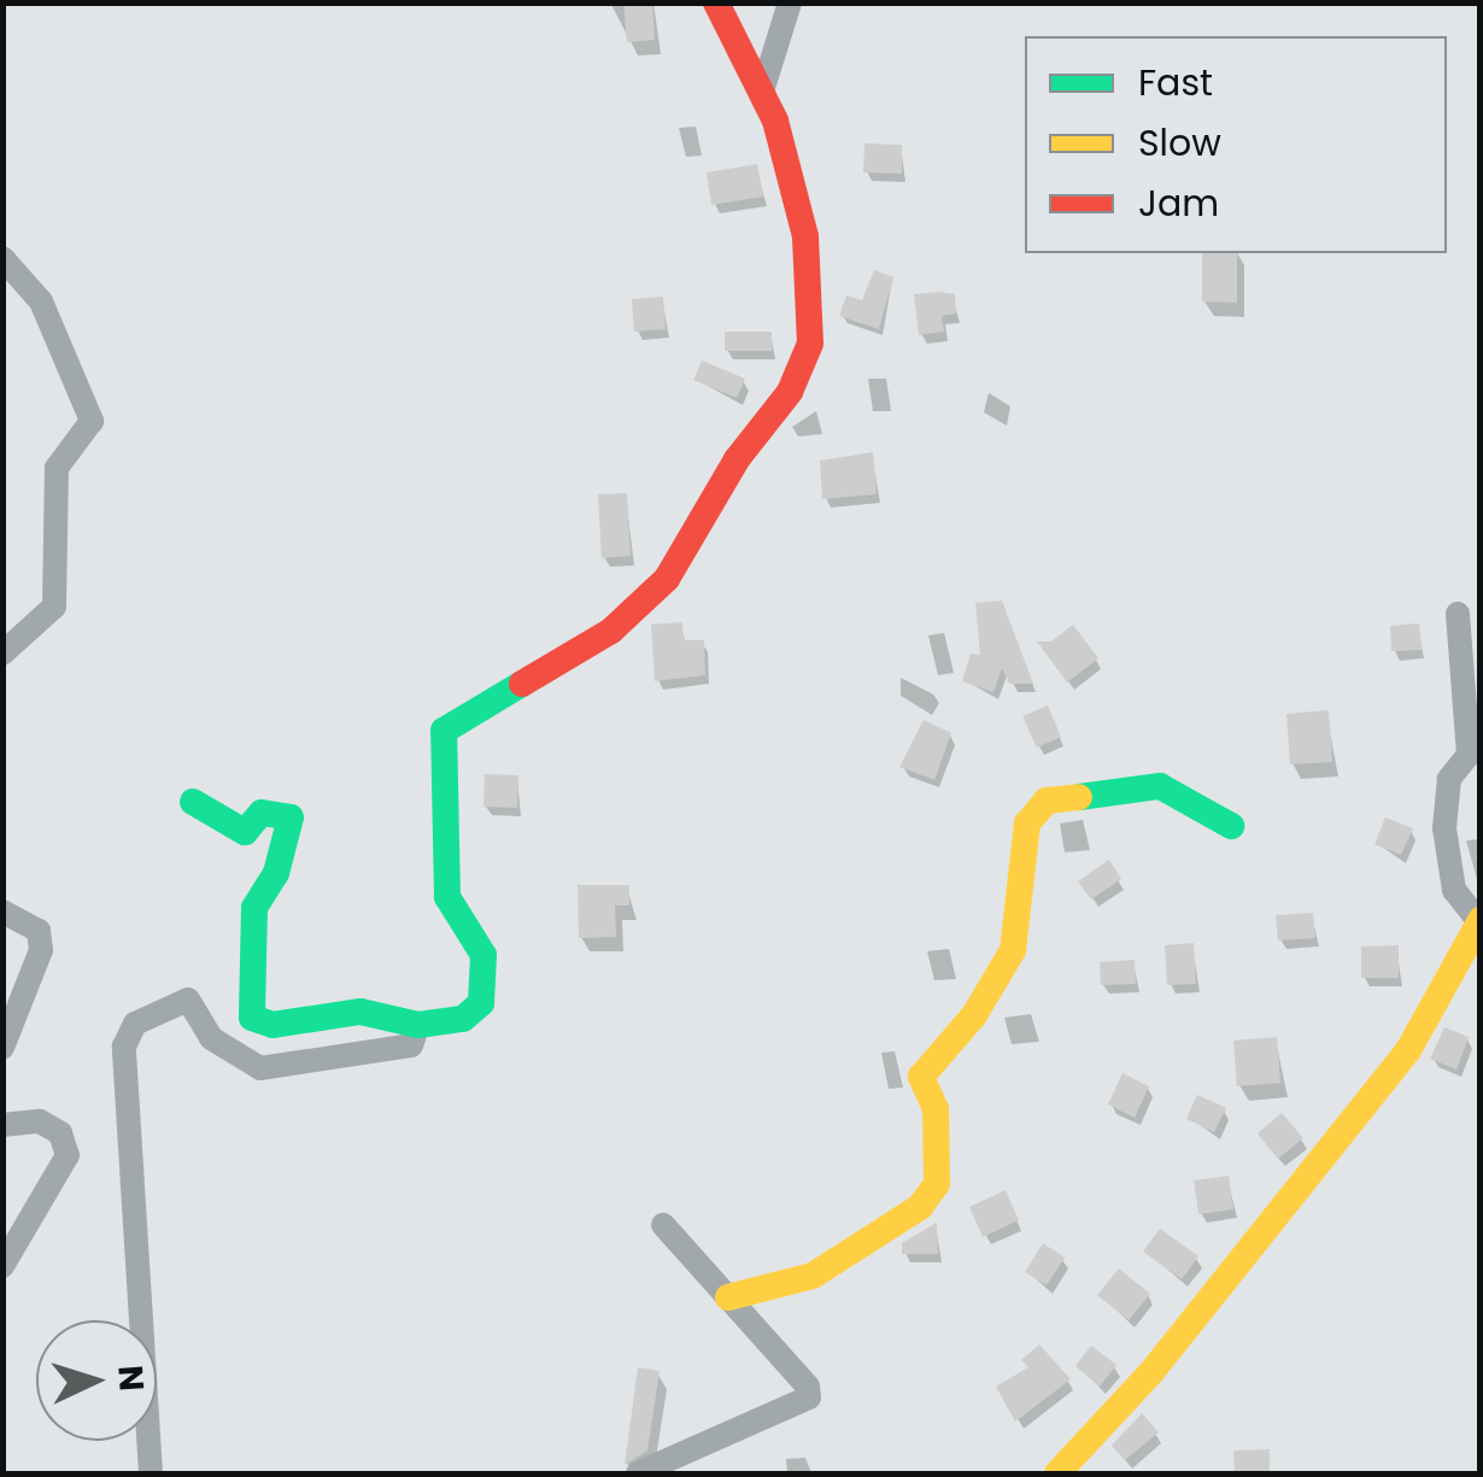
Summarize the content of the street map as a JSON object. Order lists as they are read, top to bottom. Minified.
{"legend":["Fast","Slow","Jam"],"north":"right"}
